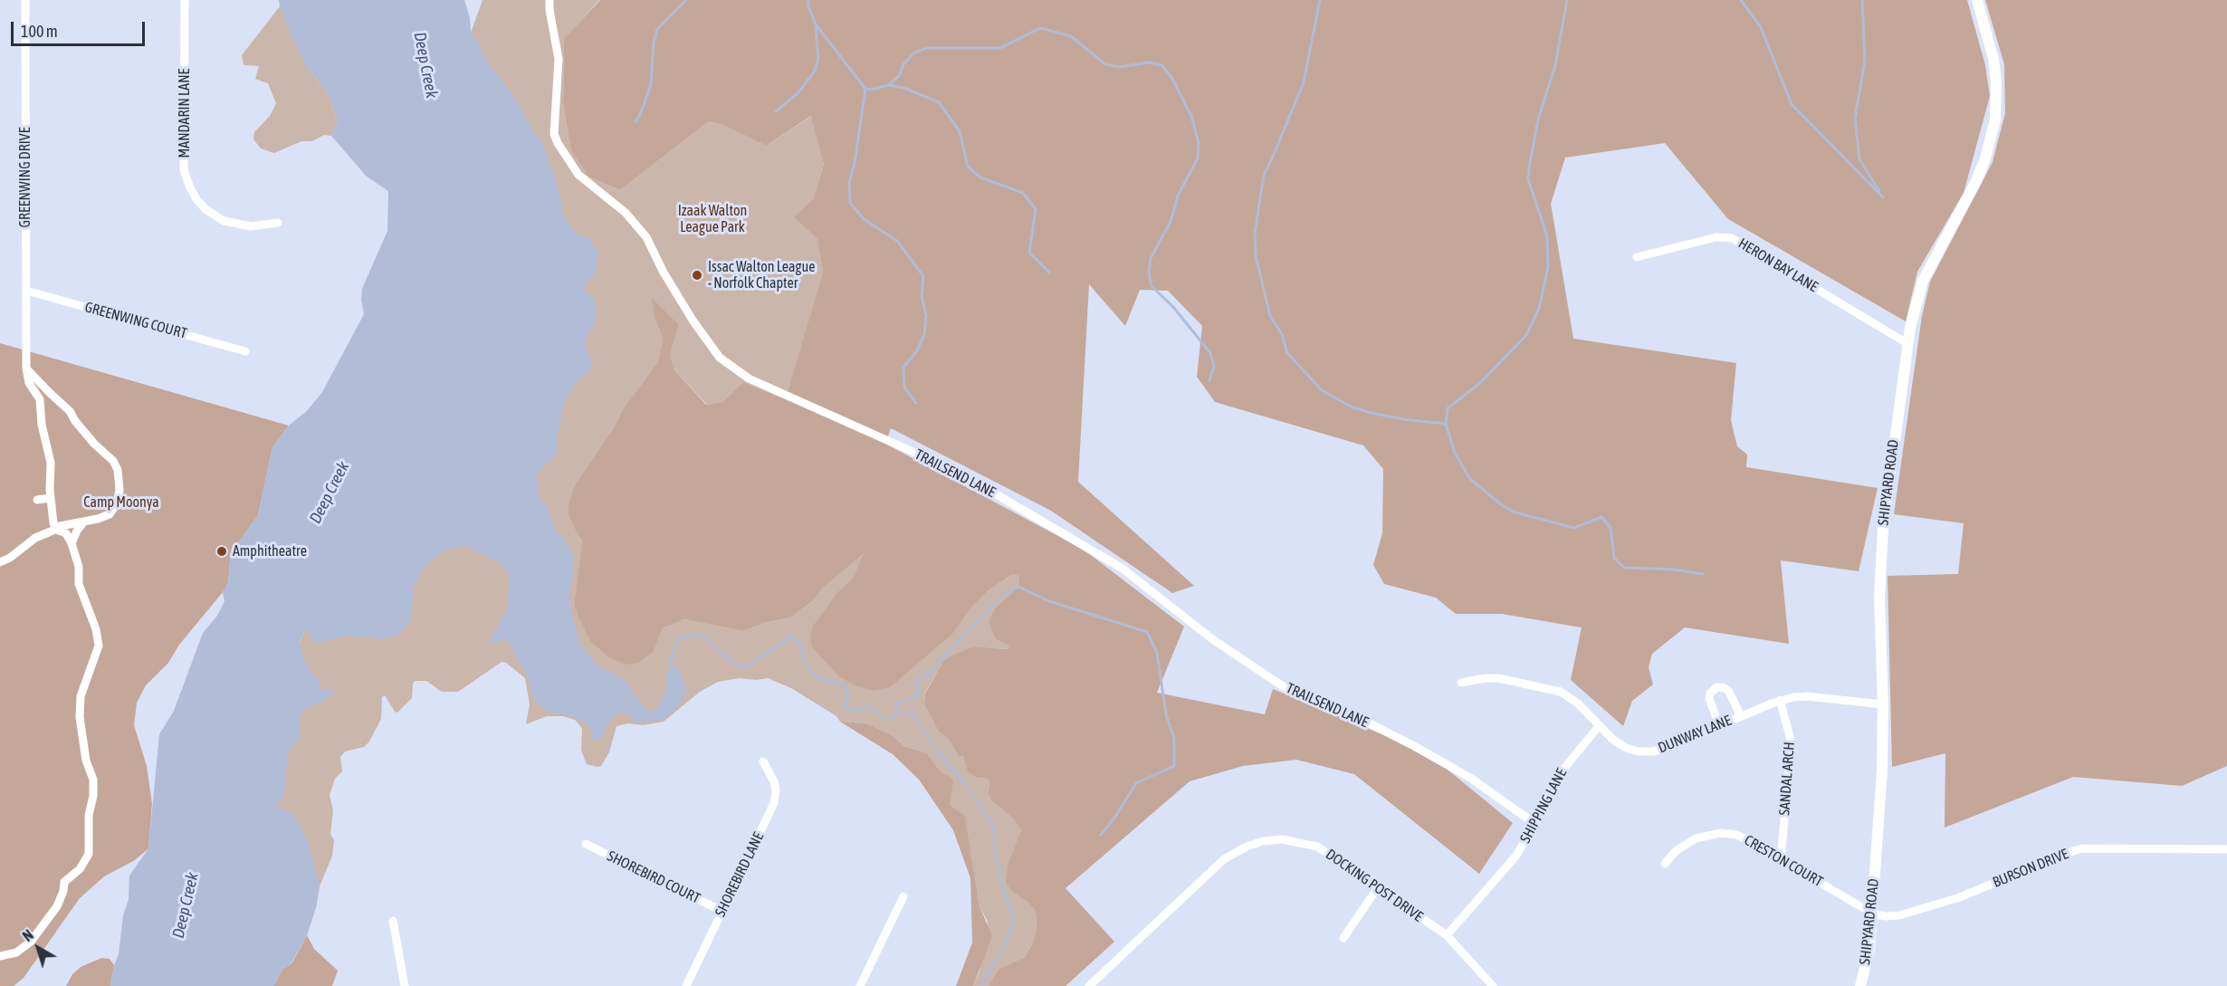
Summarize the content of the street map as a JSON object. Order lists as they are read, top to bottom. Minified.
{"streets":{"street":["MANDARIN LANE","GREENWING DRIVE","HERON BAY LANE","GREENWING COURT","TRAILSEND LANE","SHIPYARD ROAD","DUNWAY LANE","SANDAL ARCH","SHIPPING LANE","CRESTON COURT","BURSON DRIVE","SHOREBIRD LANE","SHOREBIRD COURT","DOCKING POST DRIVE"]},"crossings":[["GREENWING DRIVE","GREENWING COURT"],["HERON BAY LANE","SHIPYARD ROAD"],["TRAILSEND LANE","SHIPPING LANE"],["SHIPYARD ROAD","DUNWAY LANE"],["SHIPYARD ROAD","CRESTON COURT"],["SHIPYARD ROAD","BURSON DRIVE"],["DUNWAY LANE","SANDAL ARCH"],["DUNWAY LANE","SHIPPING LANE"],["SANDAL ARCH","CRESTON COURT"],["SHIPPING LANE","DOCKING POST DRIVE"],["CRESTON COURT","BURSON DRIVE"],["SHOREBIRD LANE","SHOREBIRD COURT"]],"water":["Deep Creek"],"parks":["Izaak Walton League Park","Camp Moonya"],"places":["Issac Walton League - Norfolk Chapter","Amphitheatre"],"scale_bar":"100 m","north":"top left"}
